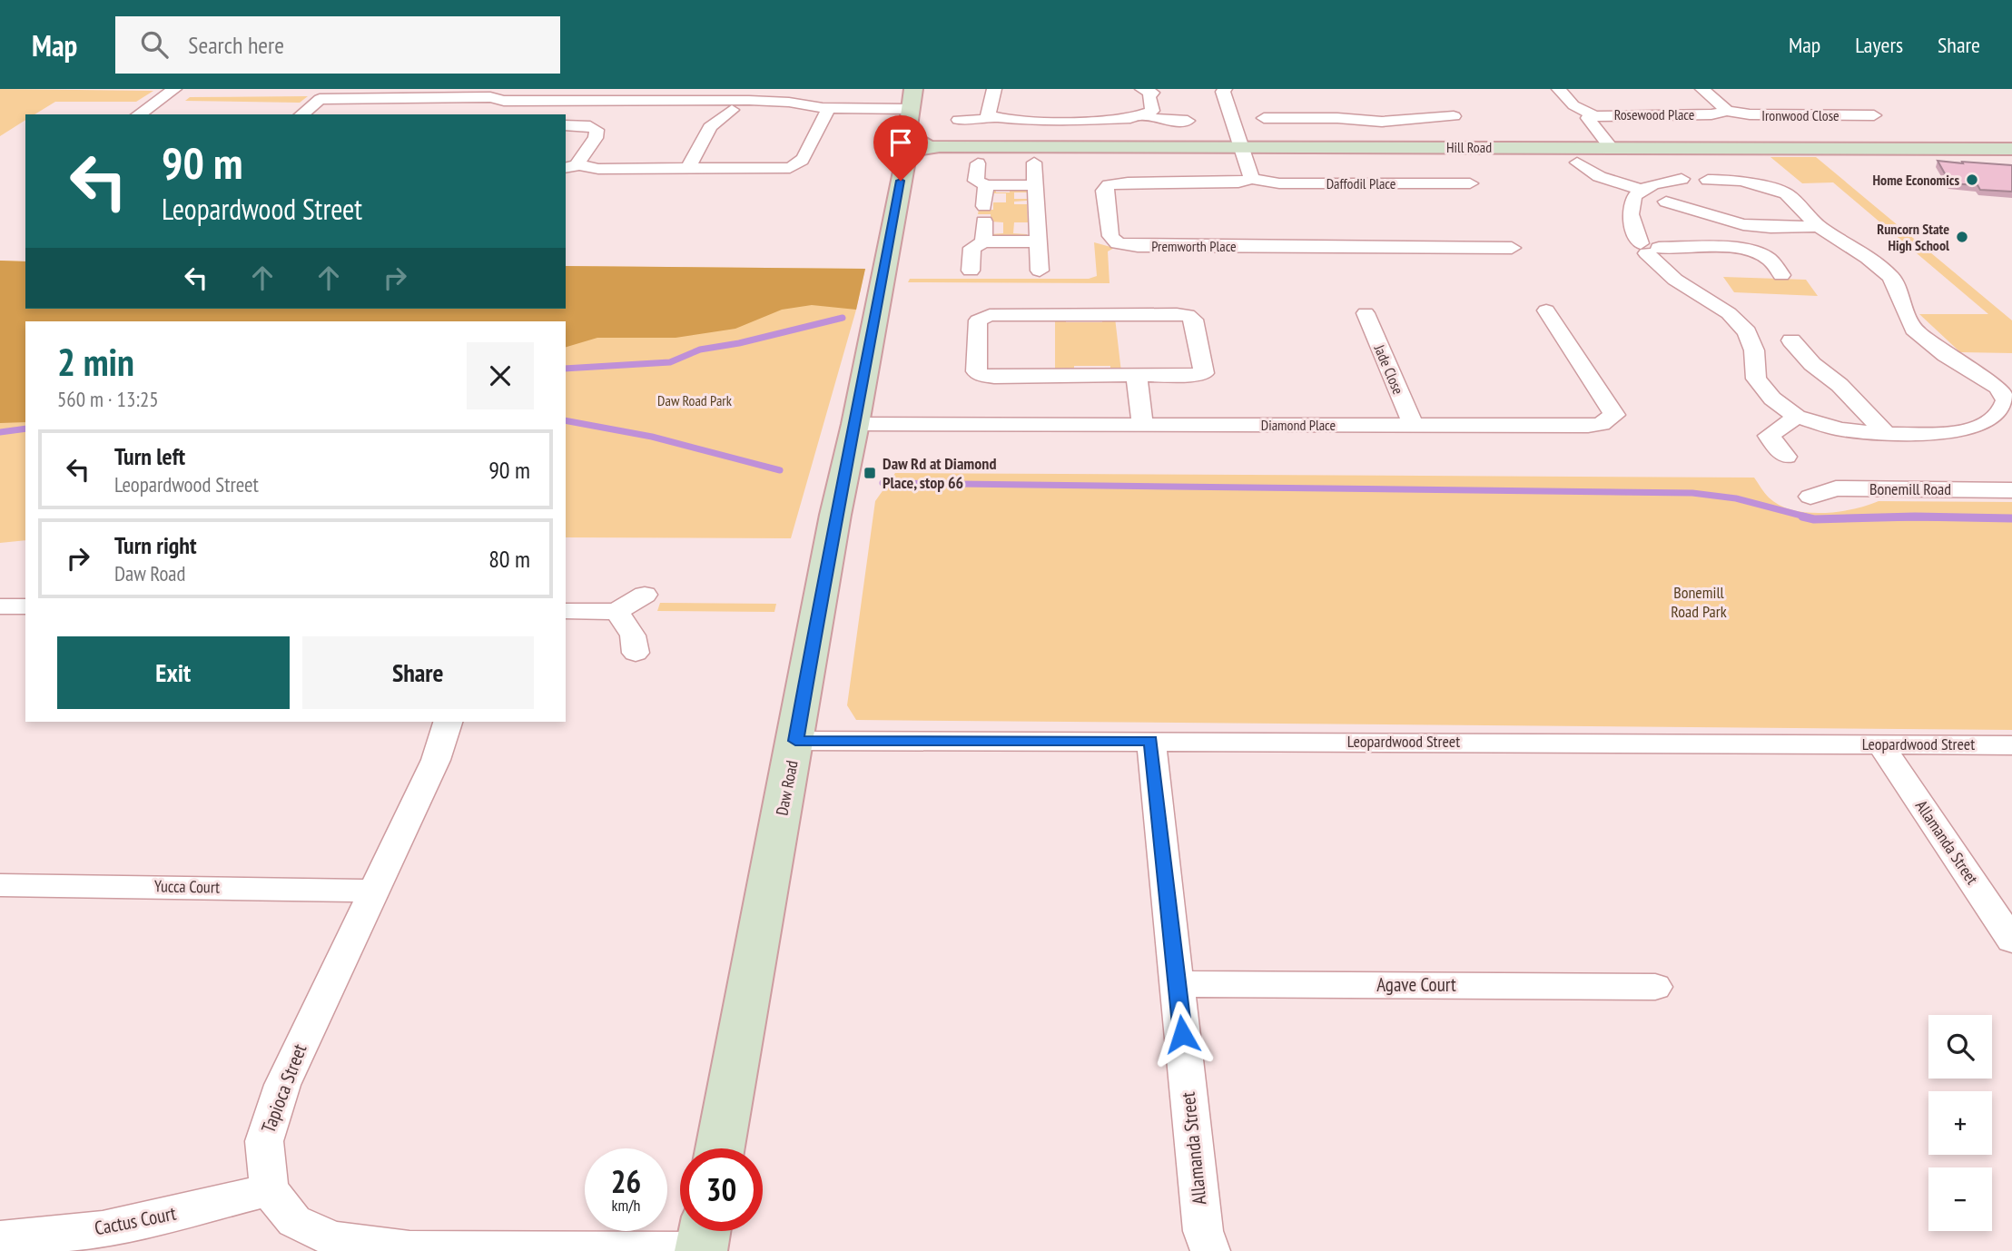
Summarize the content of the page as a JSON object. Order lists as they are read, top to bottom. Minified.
{"streets":{"street":["Rosewood Place","Ironwood Close","Hill Road","Daffodil Place","Premworth Place","Jade Close","Diamond Place","Bonemill Road","Leopardwood Street","Daw Road","Allamanda Street","Yucca Court","Agave Court","Tapioca Street","Cactus Court"]},"crossings":[["Rosewood Place","Ironwood Close"],["Rosewood Place","Hill Road"],["Hill Road","Daw Road"],["Daffodil Place","Premworth Place"],["Jade Close","Diamond Place"],["Diamond Place","Daw Road"],["Leopardwood Street","Daw Road"],["Leopardwood Street","Allamanda Street"],["Allamanda Street","Agave Court"],["Yucca Court","Tapioca Street"],["Tapioca Street","Cactus Court"]],"parks":["Daw Road Park","Bonemill Road Park"],"places":{"other":["Home Economics","Runcorn State High School"],"transit":["Daw Rd at Diamond Place, stop 66"]},"page":{"header":"Map","search":"Search here","nav":["Map","Layers","Share"],"turn":["90 m","Leopardwood Street"],"heading":["2 min","560 m · 13:25"],"list":[{"name":"Turn left","note":"Leopardwood Street","value":"90 m"},{"name":"Turn right","note":"Daw Road","value":"80 m"}],"buttons":["Exit","Share"],"map_buttons":["+","−"],"speed":"26 km/h","limit":"30"}}
